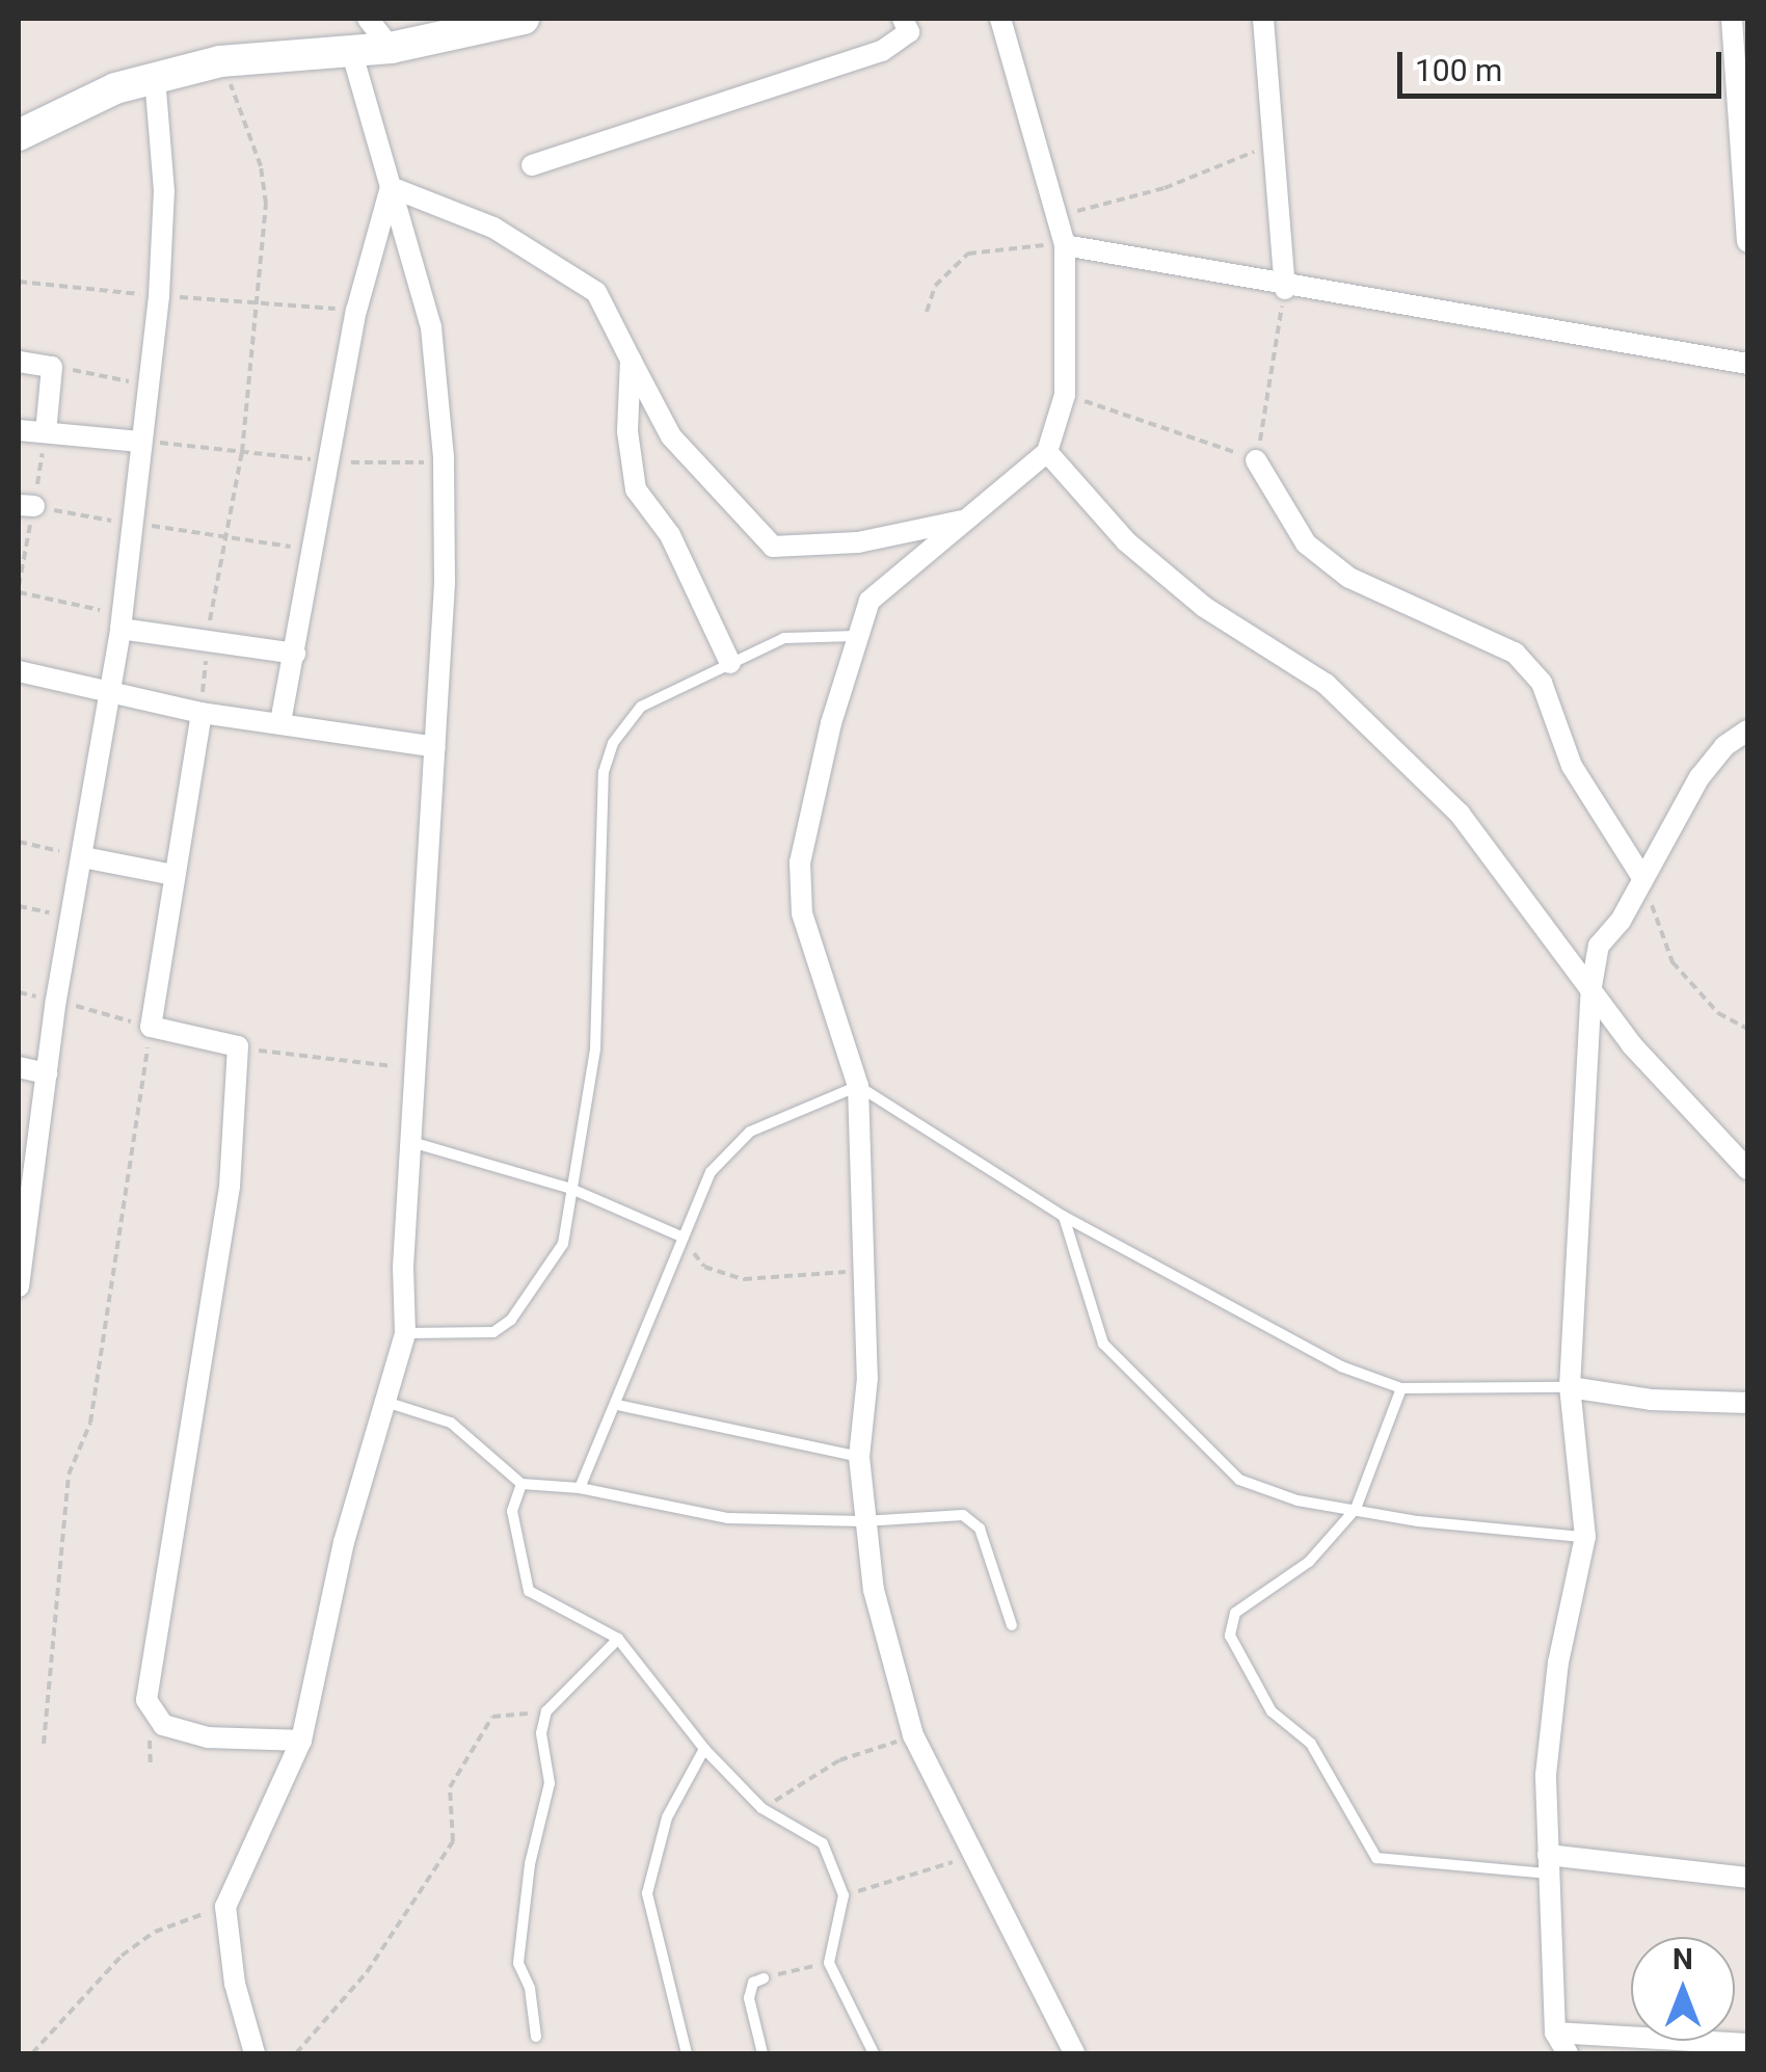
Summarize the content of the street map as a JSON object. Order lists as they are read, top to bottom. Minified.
{"scale_bar":"100 m","north":"top"}
